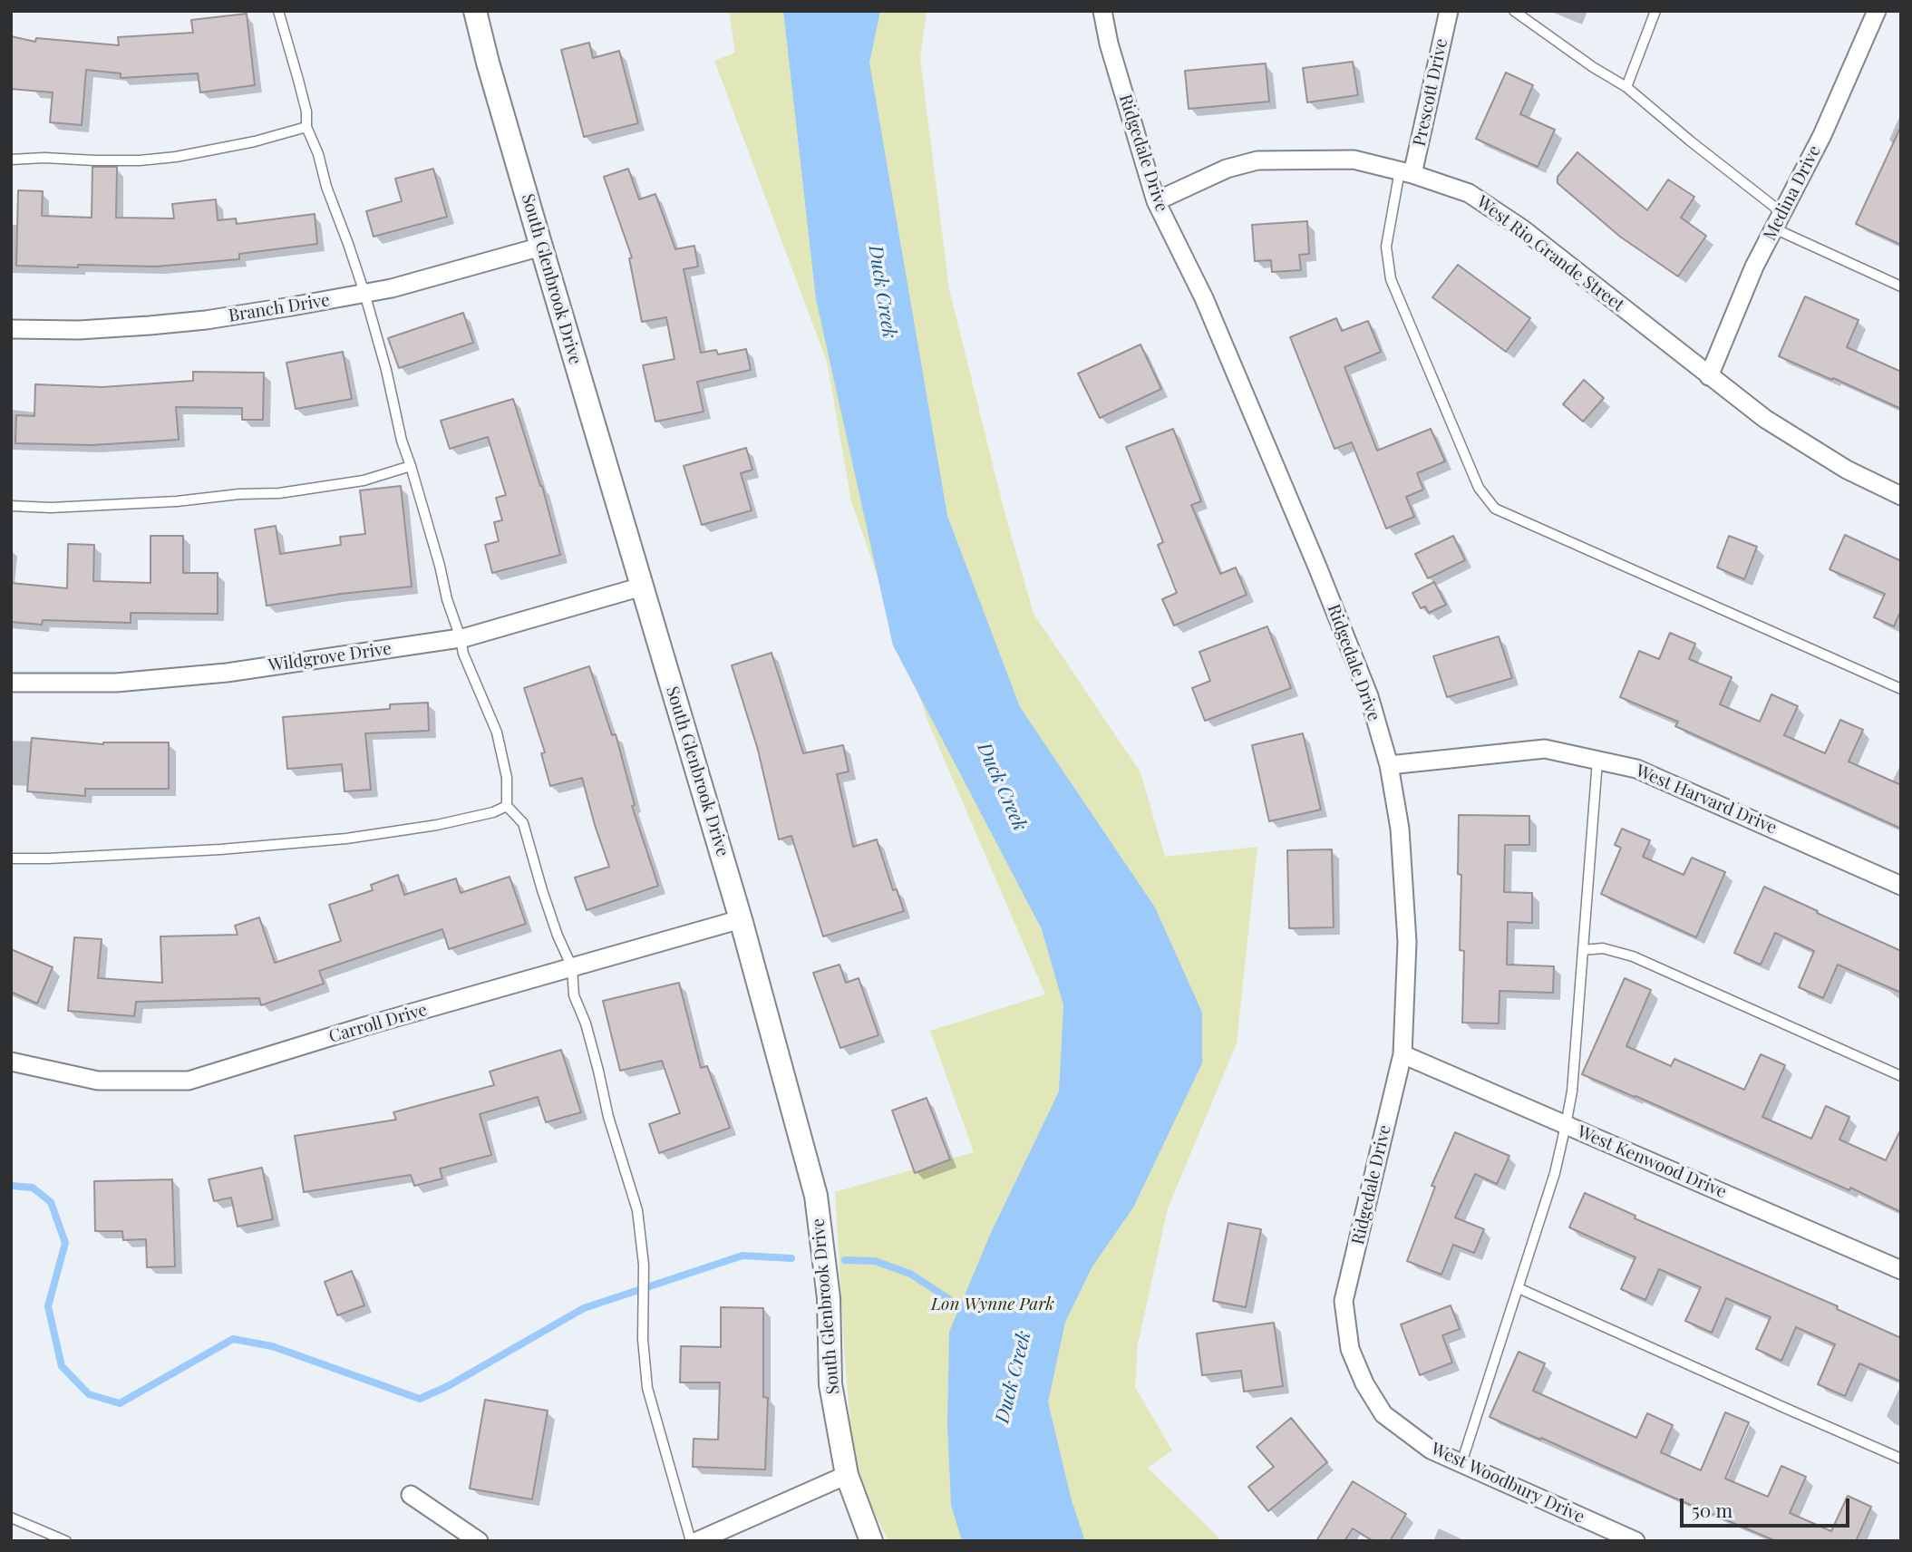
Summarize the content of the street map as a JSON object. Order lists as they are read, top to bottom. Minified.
{"streets":{"street":["Prescott Drive","Ridgedale Drive","Medina Drive","West Rio Grande Street","South Glenbrook Drive","Branch Drive","Wildgrove Drive","West Harvard Drive","Carroll Drive","West Kenwood Drive","West Woodbury Drive"]},"crossings":[["Prescott Drive","West Rio Grande Street"],["Ridgedale Drive","West Rio Grande Street"],["Ridgedale Drive","West Harvard Drive"],["Ridgedale Drive","West Kenwood Drive"],["Ridgedale Drive","West Woodbury Drive"],["Medina Drive","West Rio Grande Street"],["South Glenbrook Drive","Branch Drive"],["South Glenbrook Drive","Wildgrove Drive"],["South Glenbrook Drive","Carroll Drive"]],"water":["Duck Creek"],"parks":["Lon Wynne Park"],"scale_bar":"50 m"}
